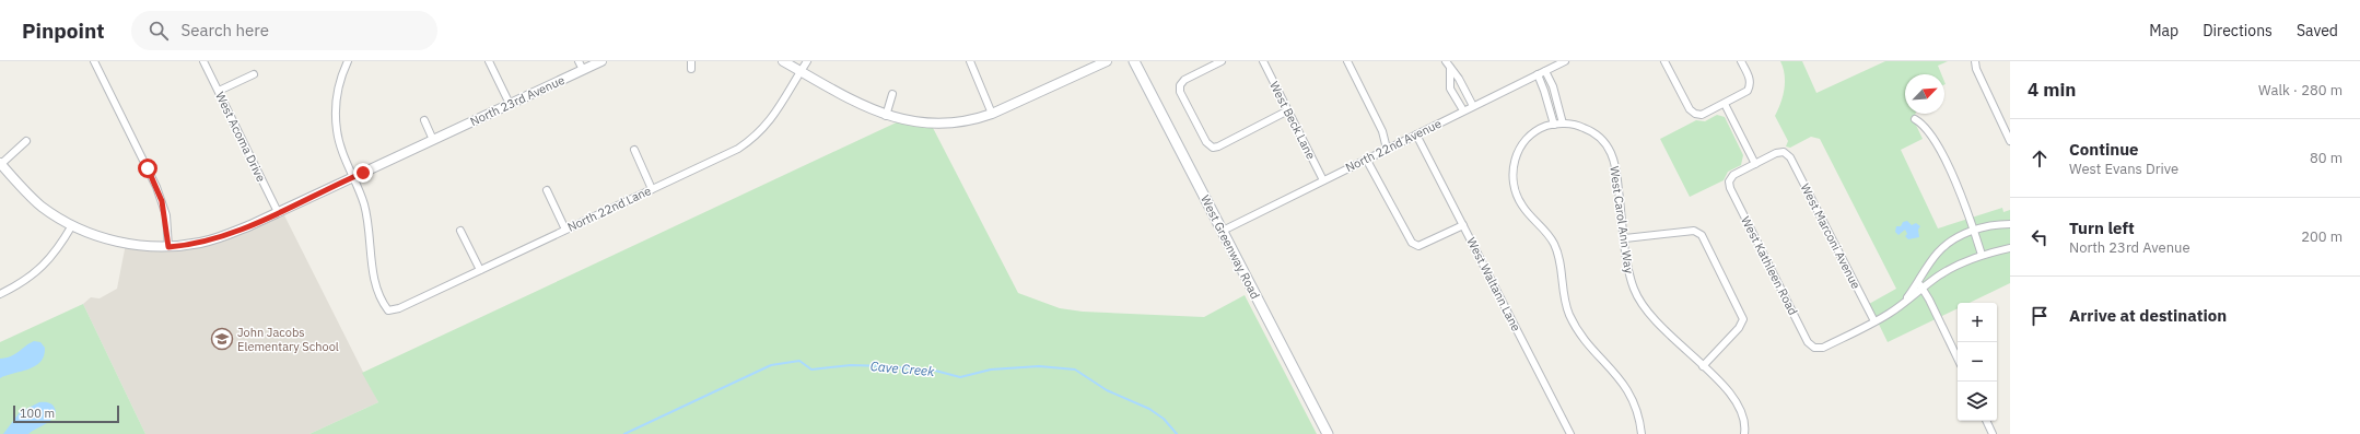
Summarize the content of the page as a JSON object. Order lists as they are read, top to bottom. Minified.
{"streets":{"main road":["West Greenway Road"],"street":["North 23rd Avenue","West Beck Lane","West Acoma Drive","North 22nd Avenue","North 22nd Lane","West Carol Ann Way","West Marconi Avenue","West Kathleen Road","West Waltann Lane"]},"crossings":[["North 23rd Avenue","West Acoma Drive"],["North 23rd Avenue","North 22nd Lane"],["West Beck Lane","North 22nd Avenue"],["North 22nd Avenue","West Greenway Road"],["North 22nd Avenue","West Waltann Lane"],["West Marconi Avenue","West Kathleen Road"]],"water":["Cave Creek"],"places":{"school or university":["John Jacobs Elementary School"]},"scale_bar":"100 m","north":"top right","page":{"header":"Pinpoint","search":"Search here","nav":["Map","Directions","Saved"],"heading":["4 min","Walk · 280 m"],"list":[["Continue","West Evans Drive","80 m"],["Turn left","North 23rd Avenue","200 m"],"Arrive at destination"],"map_buttons":["+","−"],"scale":"100 m"}}
